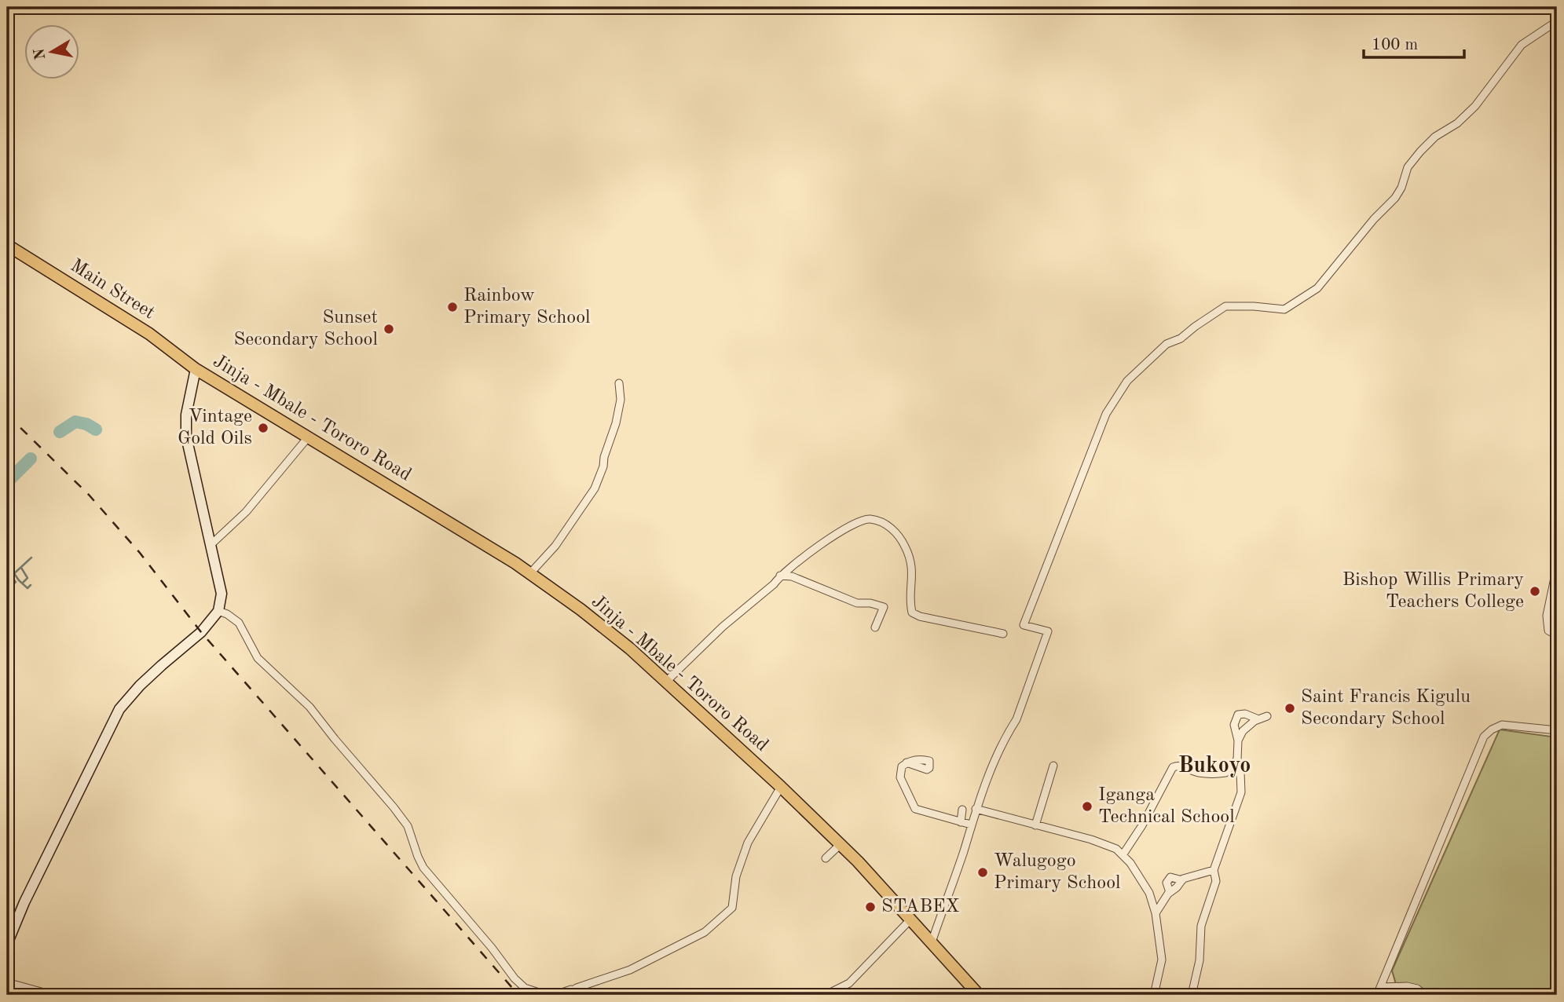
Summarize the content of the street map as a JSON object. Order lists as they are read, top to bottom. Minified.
{"streets":{"main road":["Main Street","Jinja - Mbale - Tororo Road"]},"crossings":[["Main Street","Jinja - Mbale - Tororo Road"]],"districts":["Bukoyo"],"places":["Rainbow Primary School","Sunset Secondary School","Vintage Gold Oils","Bishop Willis Primary Teachers College","Saint Francis Kigulu Secondary School","Iganga Technical School","Walugogo Primary School","STABEX"],"scale_bar":"100 m","north":"left"}
